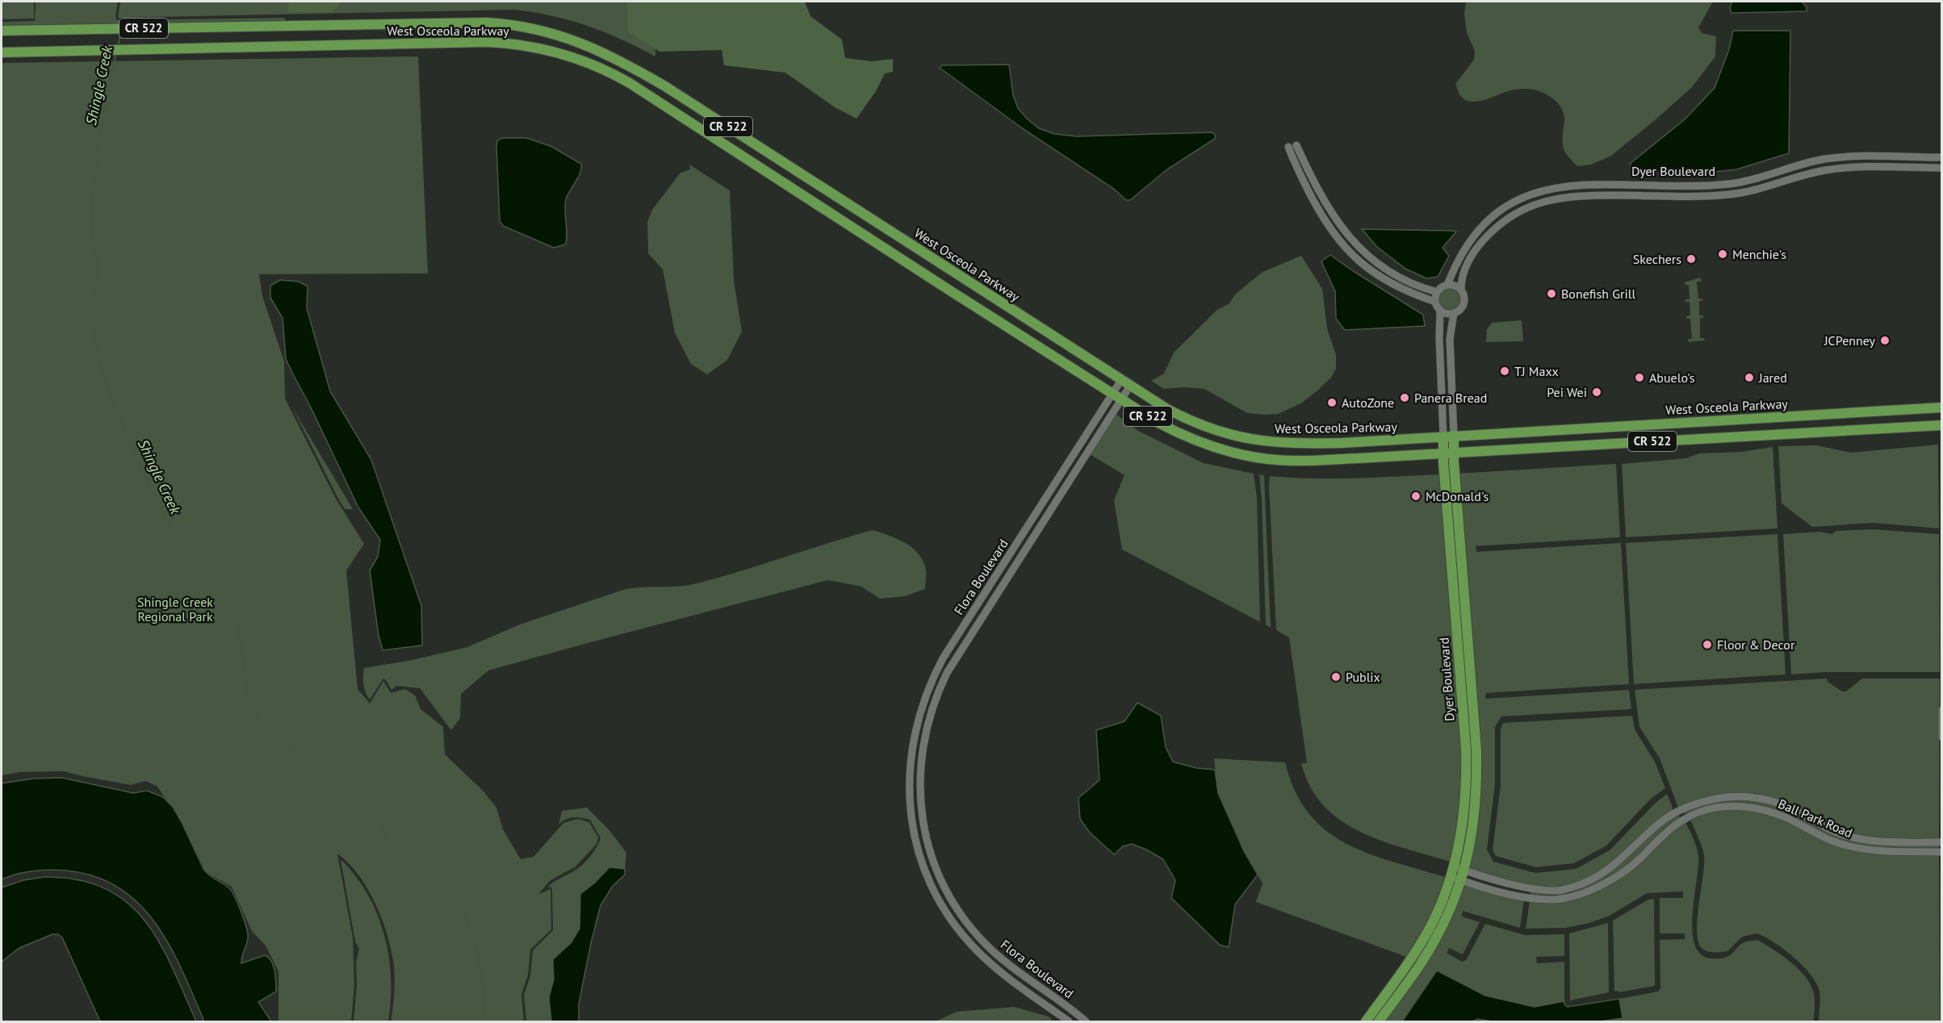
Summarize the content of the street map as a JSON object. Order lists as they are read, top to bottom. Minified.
{"streets":{"main road":["CR 522","West Osceola Parkway","Dyer Boulevard"],"street":["Flora Boulevard","Ball Park Road"]},"crossings":[["West Osceola Parkway","Dyer Boulevard"],["West Osceola Parkway","Flora Boulevard"],["Dyer Boulevard","Ball Park Road"]],"water":["Shingle Creek"],"parks":["Shingle Creek Regional Park"],"places":["Menchie's","Skechers","Bonefish Grill","JCPenney","TJ Maxx","Abuelo's","Jared","Pei Wei","Panera Bread","AutoZone","McDonald's","Floor & Decor","Publix"]}
